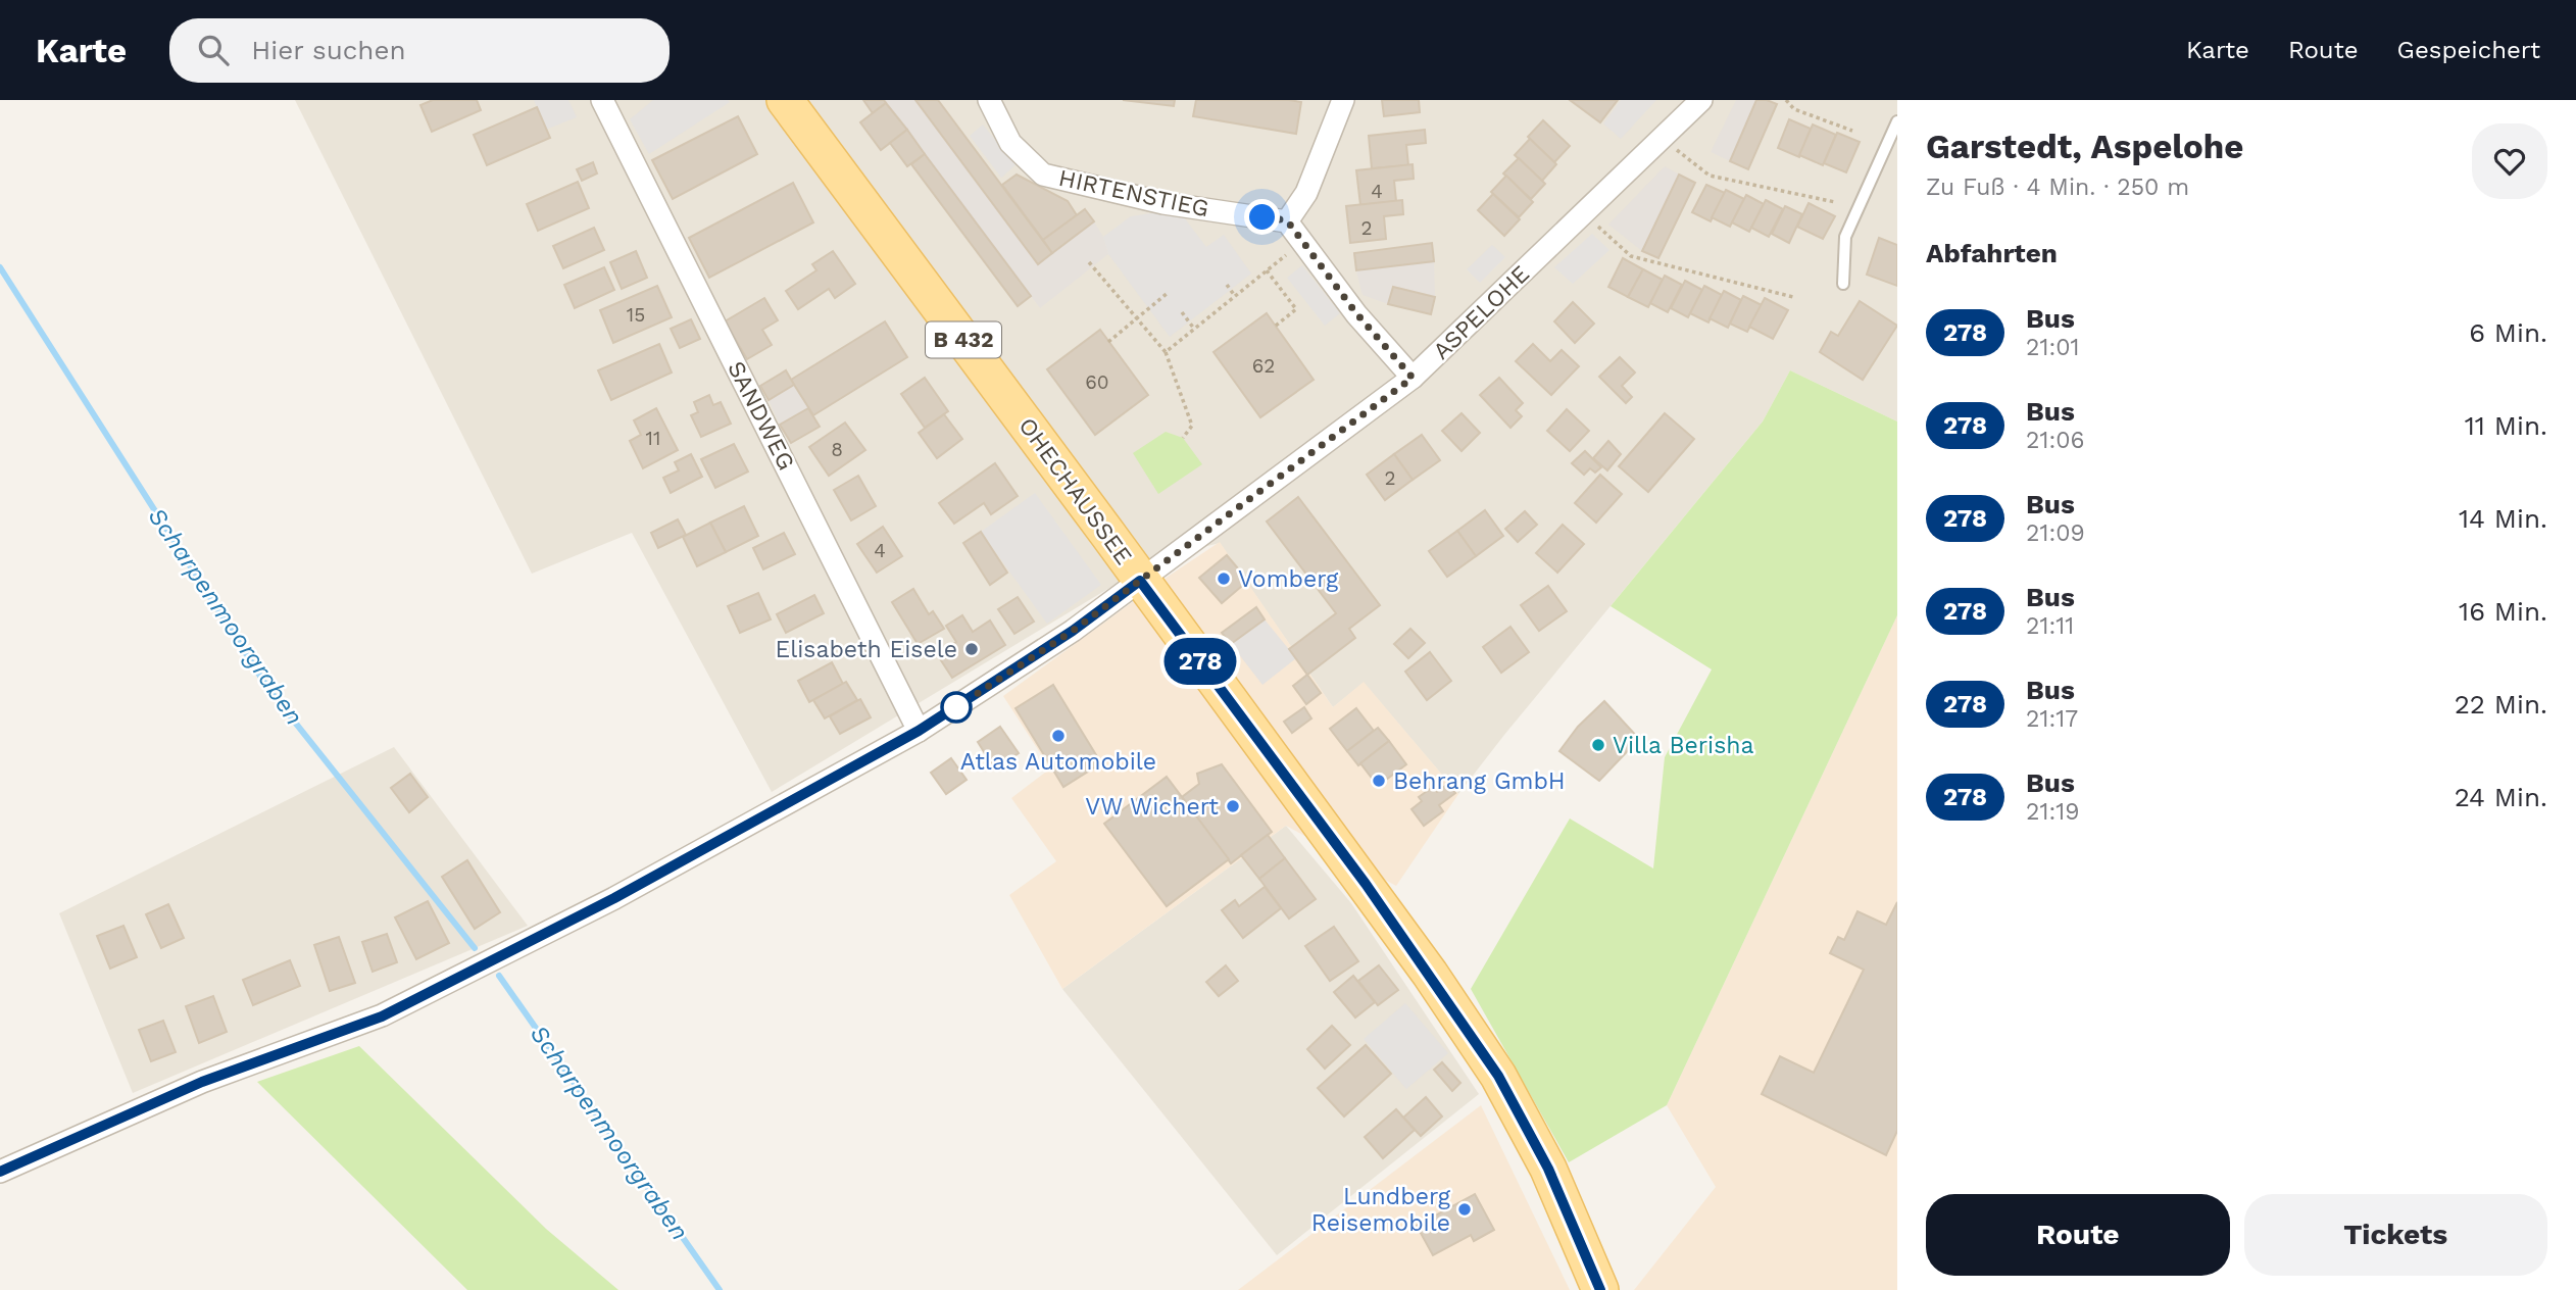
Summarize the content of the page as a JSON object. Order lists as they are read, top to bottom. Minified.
{"streets":{"main road":["B 432","OHECHAUSSEE"],"street":["HIRTENSTIEG","ASPELOHE","SANDWEG"]},"crossings":[["ASPELOHE","SANDWEG"],["ASPELOHE","OHECHAUSSEE"]],"water":["Scharpenmoorgraben"],"places":["Vomberg","Elisabeth Eisele","Atlas Automobile","Villa Berisha","Behrang GmbH","VW Wichert","Lundberg Reisemobile"],"lines":["bus line 278"],"house_numbers":["4","2","15","62","60","11","8","2","4"],"page":{"header":"Karte","search":"Hier suchen","nav":["Karte","Route","Gespeichert"],"on_map":"278","heading":[["Garstedt, Aspelohe","Zu Fuß · 4 Min. · 250 m"],"Abfahrten"],"list":[{"mark":"278","name":"Bus","note":"21:01","value":"6 Min."},{"mark":"278","name":"Bus","note":"21:06","value":"11 Min."},{"mark":"278","name":"Bus","note":"21:09","value":"14 Min."},{"mark":"278","name":"Bus","note":"21:11","value":"16 Min."},{"mark":"278","name":"Bus","note":"21:17","value":"22 Min."},{"mark":"278","name":"Bus","note":"21:19","value":"24 Min."}],"buttons":["Route","Tickets"]}}
